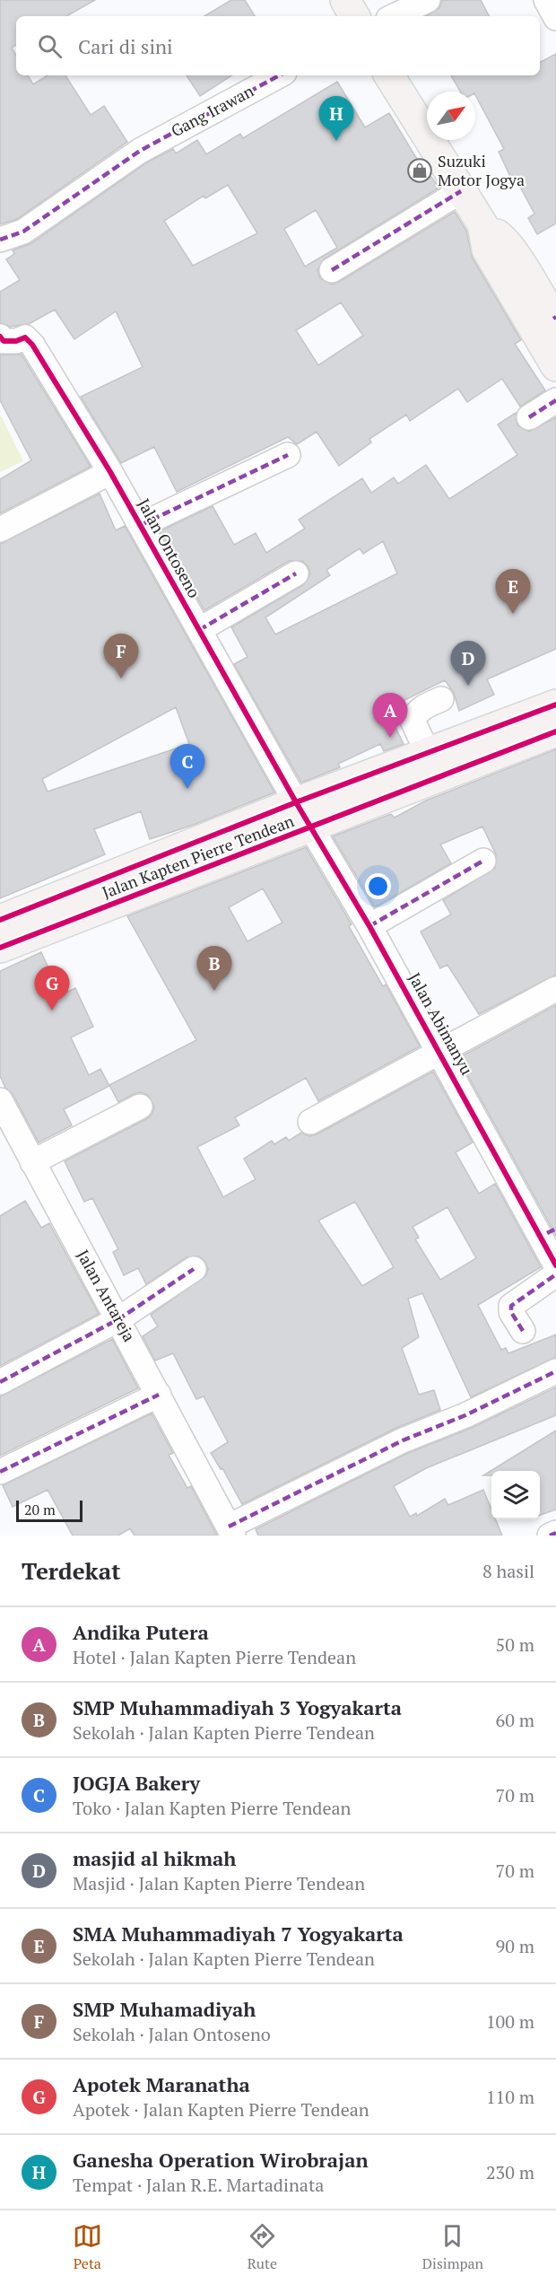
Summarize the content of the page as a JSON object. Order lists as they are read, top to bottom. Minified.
{"streets":{"main road":["Jalan Kapten Pierre Tendean"],"street":["Gang Irawan","Jalan Ontoseno","Jalan Abimanyu","Jalan Antareja"]},"crossings":[["Jalan Ontoseno","Jalan Kapten Pierre Tendean"],["Jalan Ontoseno","Jalan Abimanyu"],["Jalan Kapten Pierre Tendean","Jalan Abimanyu"]],"places":{"shop":["Suzuki Motor Jogya"]},"scale_bar":"20 m","north":"top right","page":{"search":"Cari di sini","pins":["H","E","F","D","A","C","B","G"],"scale":"20 m","heading":["Terdekat","8 hasil"],"list":[{"mark":"A","name":"Andika Putera","note":"Hotel · Jalan Kapten Pierre Tendean","value":"50 m"},{"mark":"B","name":"SMP Muhammadiyah 3 Yogyakarta","note":"Sekolah · Jalan Kapten Pierre Tendean","value":"60 m"},{"mark":"C","name":"JOGJA Bakery","note":"Toko · Jalan Kapten Pierre Tendean","value":"70 m"},{"mark":"D","name":"masjid al hikmah","note":"Masjid · Jalan Kapten Pierre Tendean","value":"70 m"},{"mark":"E","name":"SMA Muhammadiyah 7 Yogyakarta","note":"Sekolah · Jalan Kapten Pierre Tendean","value":"90 m"},{"mark":"F","name":"SMP Muhamadiyah","note":"Sekolah · Jalan Ontoseno","value":"100 m"},{"mark":"G","name":"Apotek Maranatha","note":"Apotek · Jalan Kapten Pierre Tendean","value":"110 m"},{"mark":"H","name":"Ganesha Operation Wirobrajan","note":"Tempat · Jalan R.E. Martadinata","value":"230 m"}],"nav":["Peta","Rute","Disimpan"]}}
